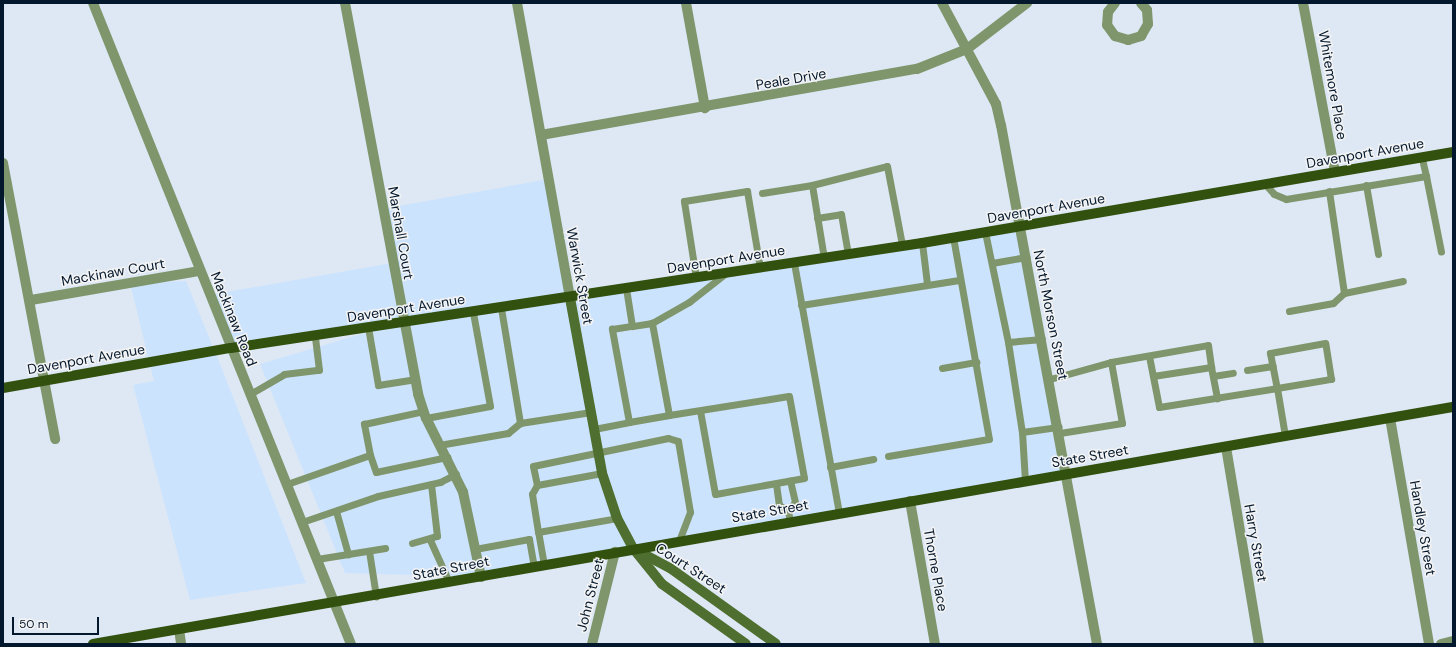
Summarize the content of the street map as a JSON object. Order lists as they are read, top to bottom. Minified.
{"streets":{"main road":["Davenport Avenue","Warwick Street","State Street","Court Street"],"street":["Peale Drive","Whitemore Place","Marshall Court","Mackinaw Court","North Morson Street","Mackinaw Road","Handley Street","Harry Street","Thorne Place","John Street"]},"crossings":[["Peale Drive","Warwick Street"],["Peale Drive","North Morson Street"],["Whitemore Place","Davenport Avenue"],["Davenport Avenue","Marshall Court"],["Davenport Avenue","Warwick Street"],["Davenport Avenue","North Morson Street"],["Davenport Avenue","Mackinaw Road"],["Marshall Court","State Street"],["Mackinaw Court","Mackinaw Road"],["Warwick Street","State Street"],["Warwick Street","Court Street"],["North Morson Street","State Street"],["Mackinaw Road","State Street"],["State Street","Handley Street"],["State Street","Harry Street"],["State Street","Court Street"],["State Street","Thorne Place"],["State Street","John Street"]],"scale_bar":"50 m"}
